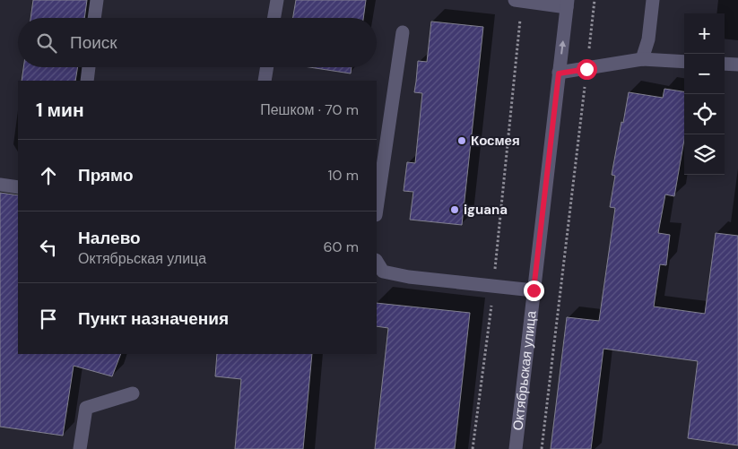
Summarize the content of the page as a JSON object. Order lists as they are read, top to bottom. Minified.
{"streets":{"street":["Октябрьская улица"]},"places":["Космея","iguana"],"page":{"map_buttons":["+","−"],"search":"Поиск","heading":["1 мин","Пешком · 70 m"],"list":[["Прямо","10 m"],["Налево","Октябрьская улица","60 m"],"Пункт назначения"]}}
